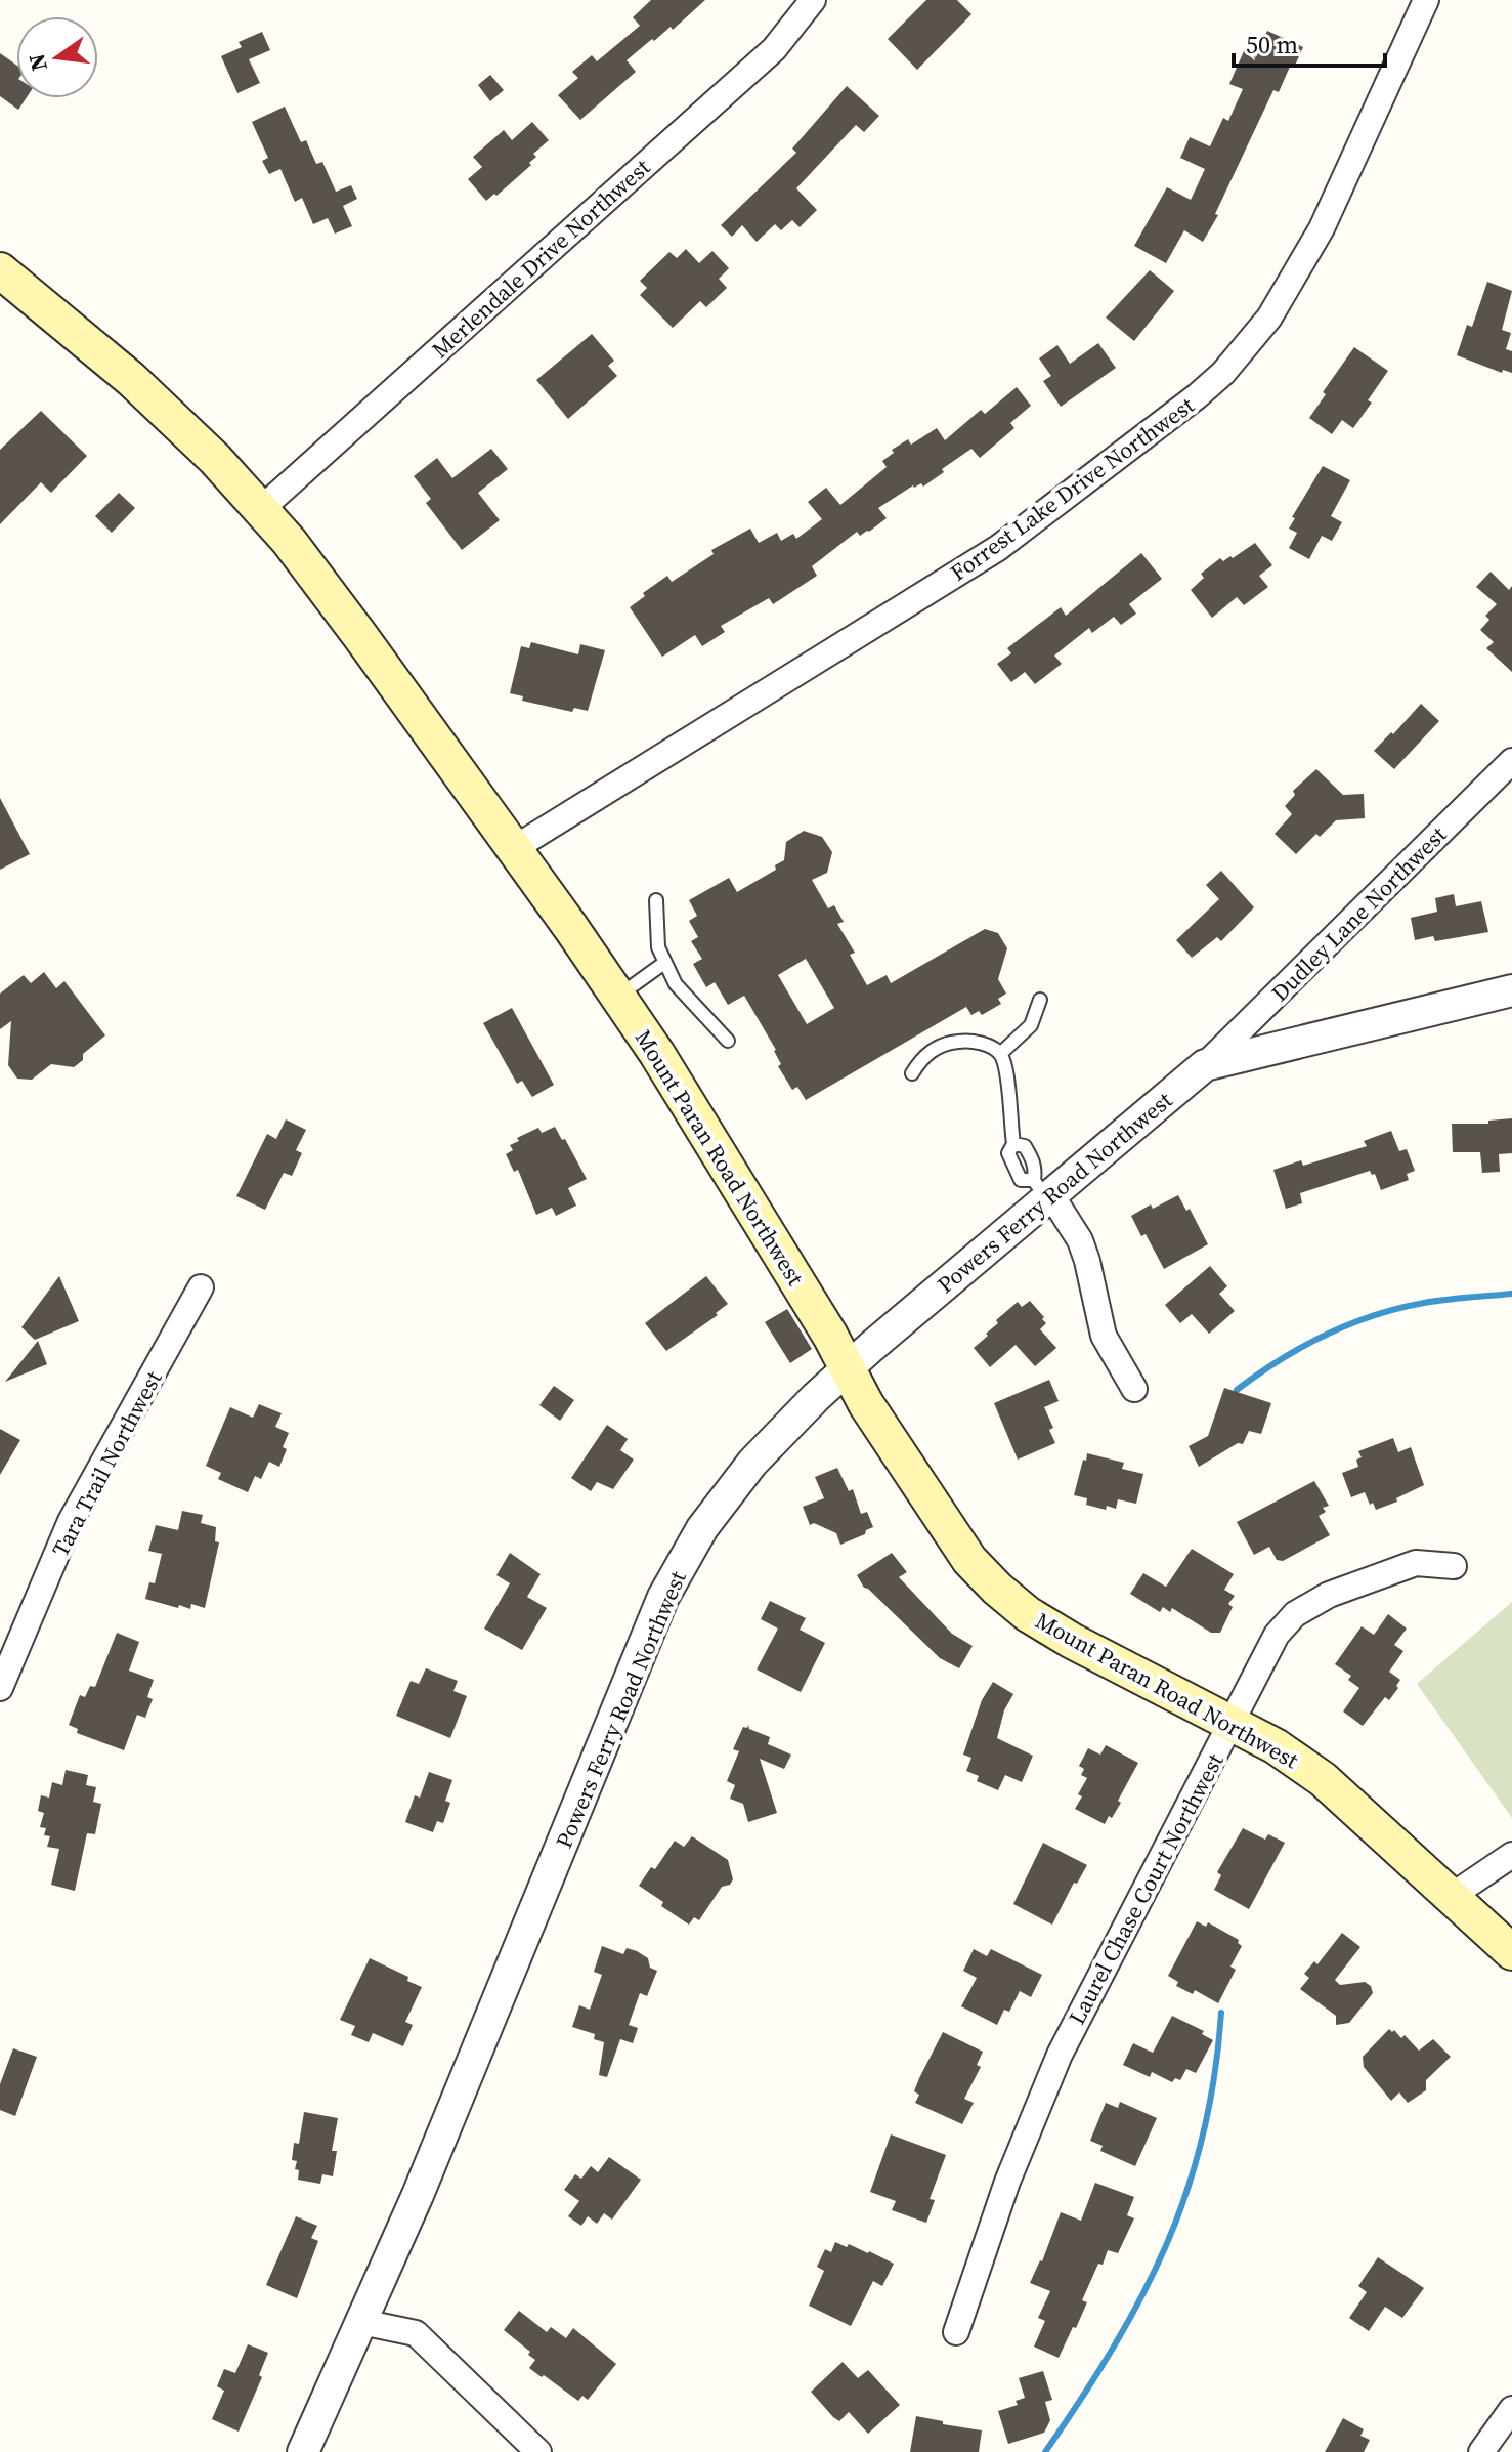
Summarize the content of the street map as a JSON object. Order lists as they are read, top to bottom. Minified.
{"streets":{"main road":["Mount Paran Road Northwest"],"street":["Merlendale Drive Northwest","Forrest Lake Drive Northwest","Dudley Lane Northwest","Powers Ferry Road Northwest","Tara Trail Northwest","Laurel Chase Court Northwest"]},"crossings":[["Merlendale Drive Northwest","Mount Paran Road Northwest"],["Forrest Lake Drive Northwest","Mount Paran Road Northwest"],["Dudley Lane Northwest","Powers Ferry Road Northwest"],["Mount Paran Road Northwest","Powers Ferry Road Northwest"],["Mount Paran Road Northwest","Laurel Chase Court Northwest"]],"scale_bar":"50 m","north":"left"}
